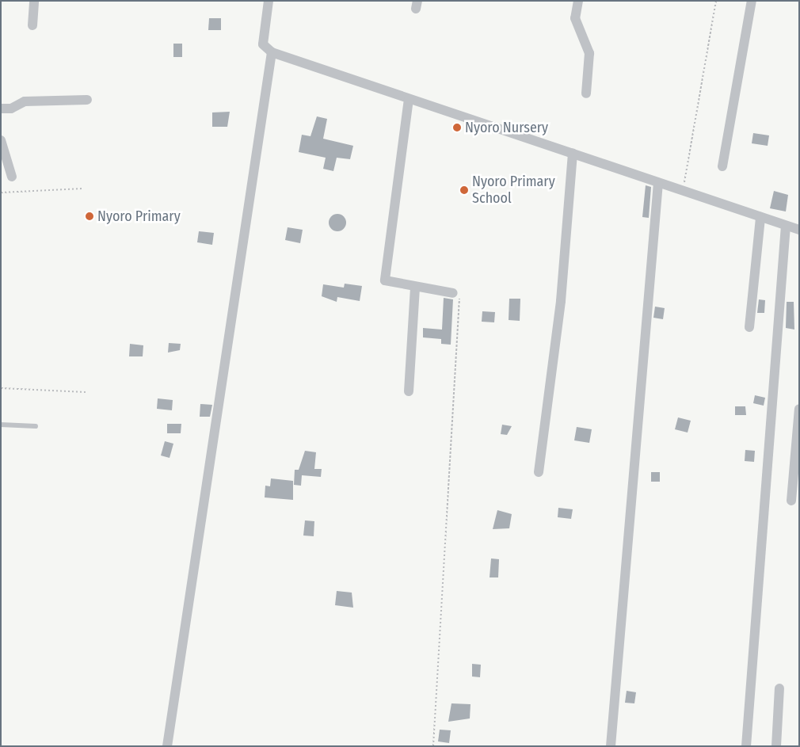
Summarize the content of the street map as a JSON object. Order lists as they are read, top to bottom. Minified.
{"places":["Nyoro Nursery","Nyoro Primary School","Nyoro Primary"]}
